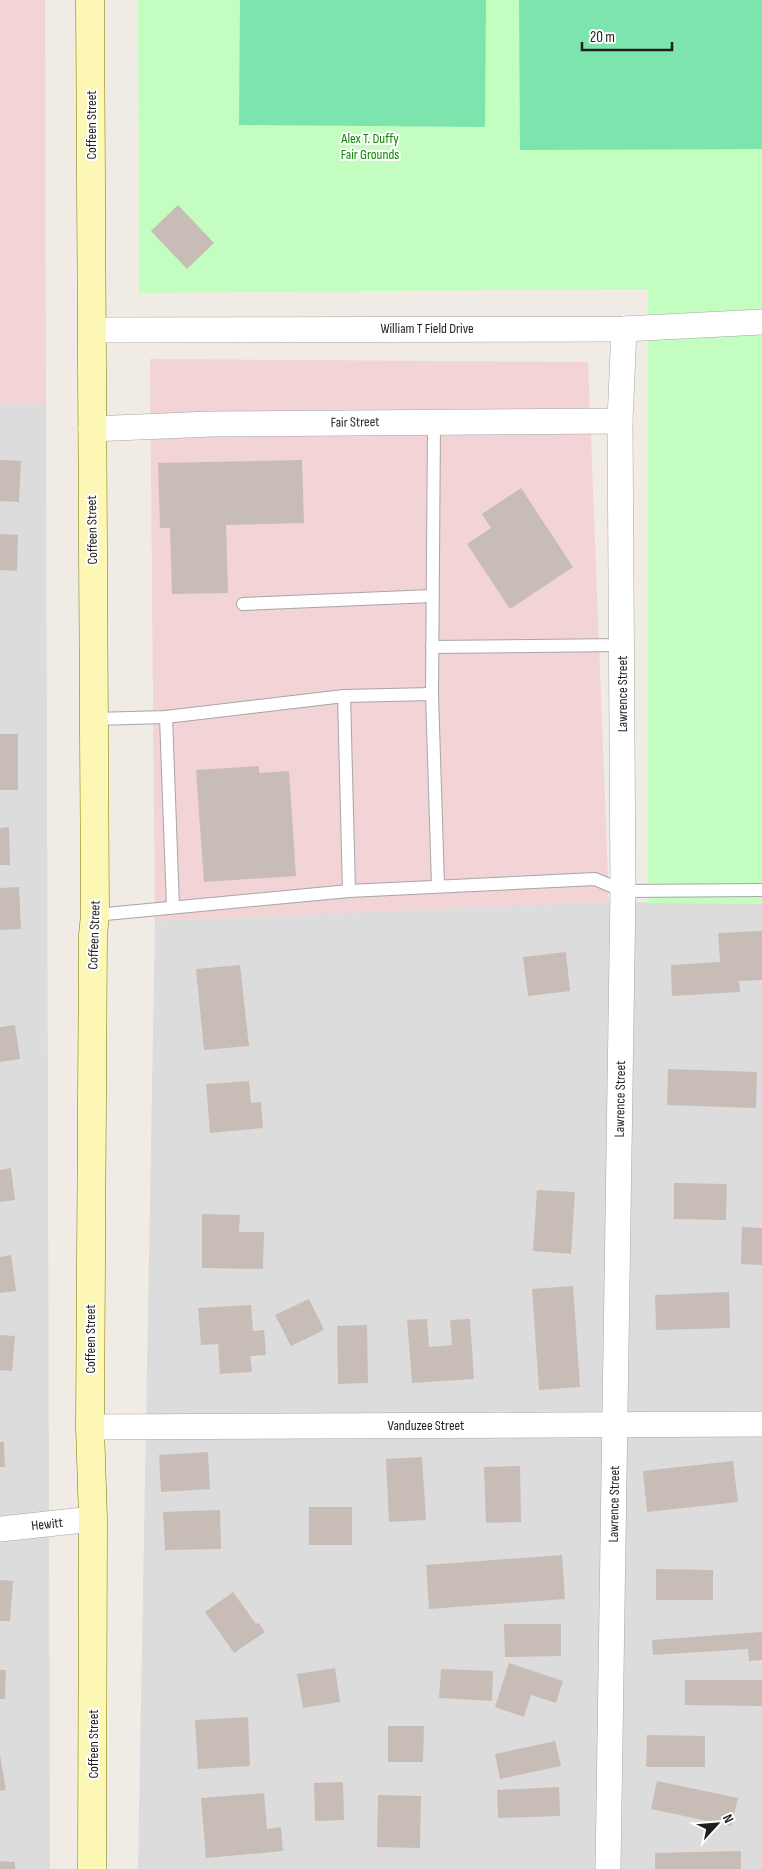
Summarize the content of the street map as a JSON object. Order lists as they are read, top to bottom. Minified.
{"streets":{"main road":["Coffeen Street"],"street":["William T Field Drive","Fair Street","Lawrence Street","Vanduzee Street","Hewitt"]},"crossings":[["Coffeen Street","William T Field Drive"],["Coffeen Street","Fair Street"],["Coffeen Street","Vanduzee Street"],["Coffeen Street","Hewitt"],["William T Field Drive","Lawrence Street"],["Fair Street","Lawrence Street"],["Lawrence Street","Vanduzee Street"]],"parks":["Alex T. Duffy Fair Grounds"],"scale_bar":"20 m","north":"top right"}
